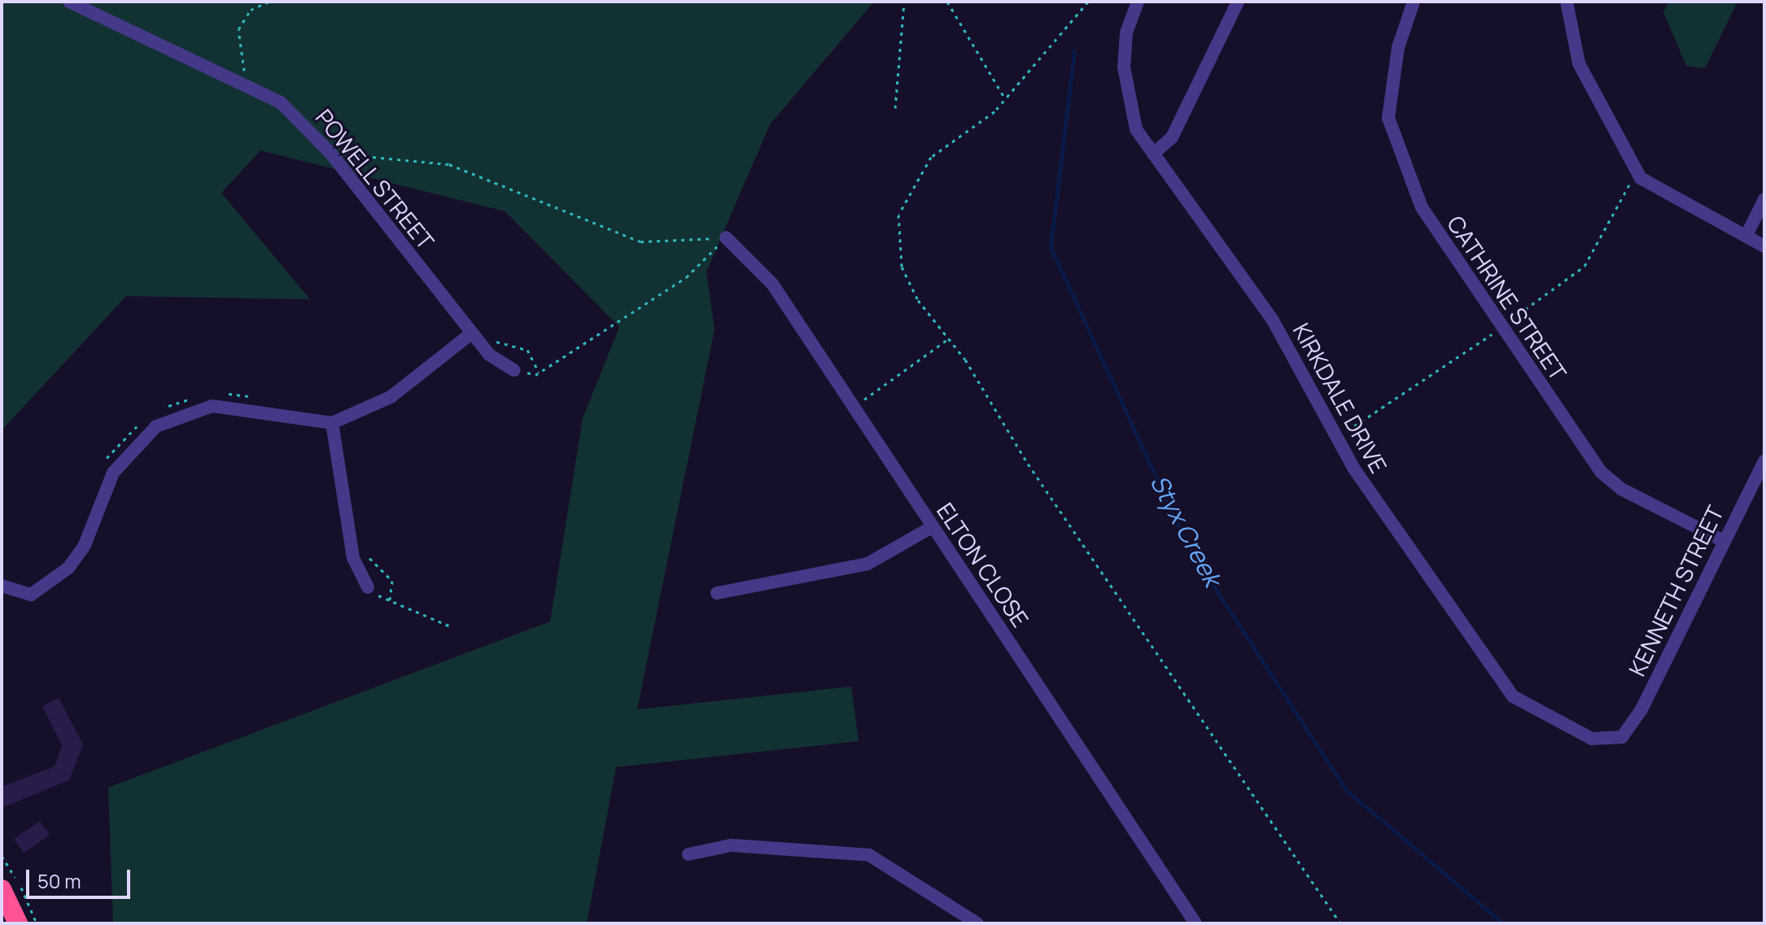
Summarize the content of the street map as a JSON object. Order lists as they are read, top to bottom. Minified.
{"streets":{"street":["POWELL STREET","CATHRINE STREET","KIRKDALE DRIVE","ELTON CLOSE","KENNETH STREET"]},"crossings":[["CATHRINE STREET","KENNETH STREET"],["KIRKDALE DRIVE","KENNETH STREET"]],"water":["Styx Creek"],"scale_bar":"50 m"}
